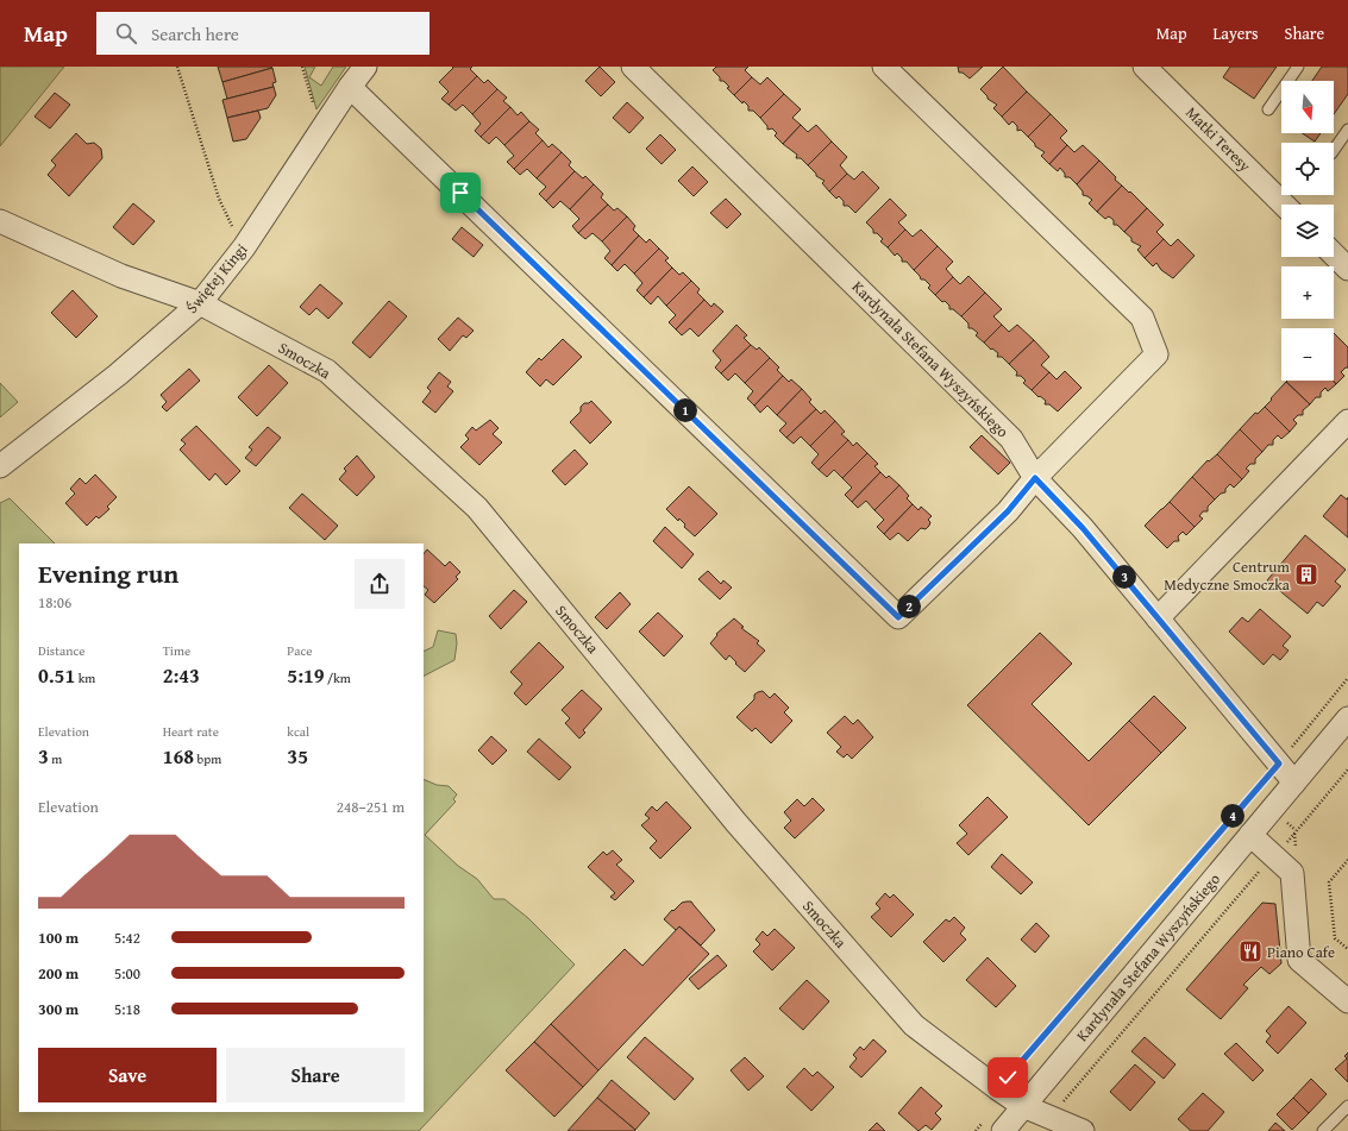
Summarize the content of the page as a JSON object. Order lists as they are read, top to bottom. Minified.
{"streets":{"street":["Matki Teresy","Świętej Kingi","Kardynała Stefana Wyszyńskiego","Smoczka"]},"crossings":[["Świętej Kingi","Smoczka"],["Kardynała Stefana Wyszyńskiego","Smoczka"]],"places":{"building":["Centrum Medyczne Smoczka"],"restaurant":["Piano Cafe"]},"north":"bottom","page":{"header":"Map","search":"Search here","nav":["Map","Layers","Share"],"map_buttons":["+","−"],"pins":["1","3","2","4"],"heading":["Evening run","18:06"],"stats":[["Distance","0.51 km"],["Time","2:43"],["Pace","5:19 /km"],["Elevation","3 m"],["Heart rate","168 bpm"],["kcal","35"]],"chart":["Elevation","248–251 m"],"list":[{"name":"100 m","note":"5:42"},{"name":"200 m","note":"5:00"},{"name":"300 m","note":"5:18"}],"buttons":["Save","Share"]}}
